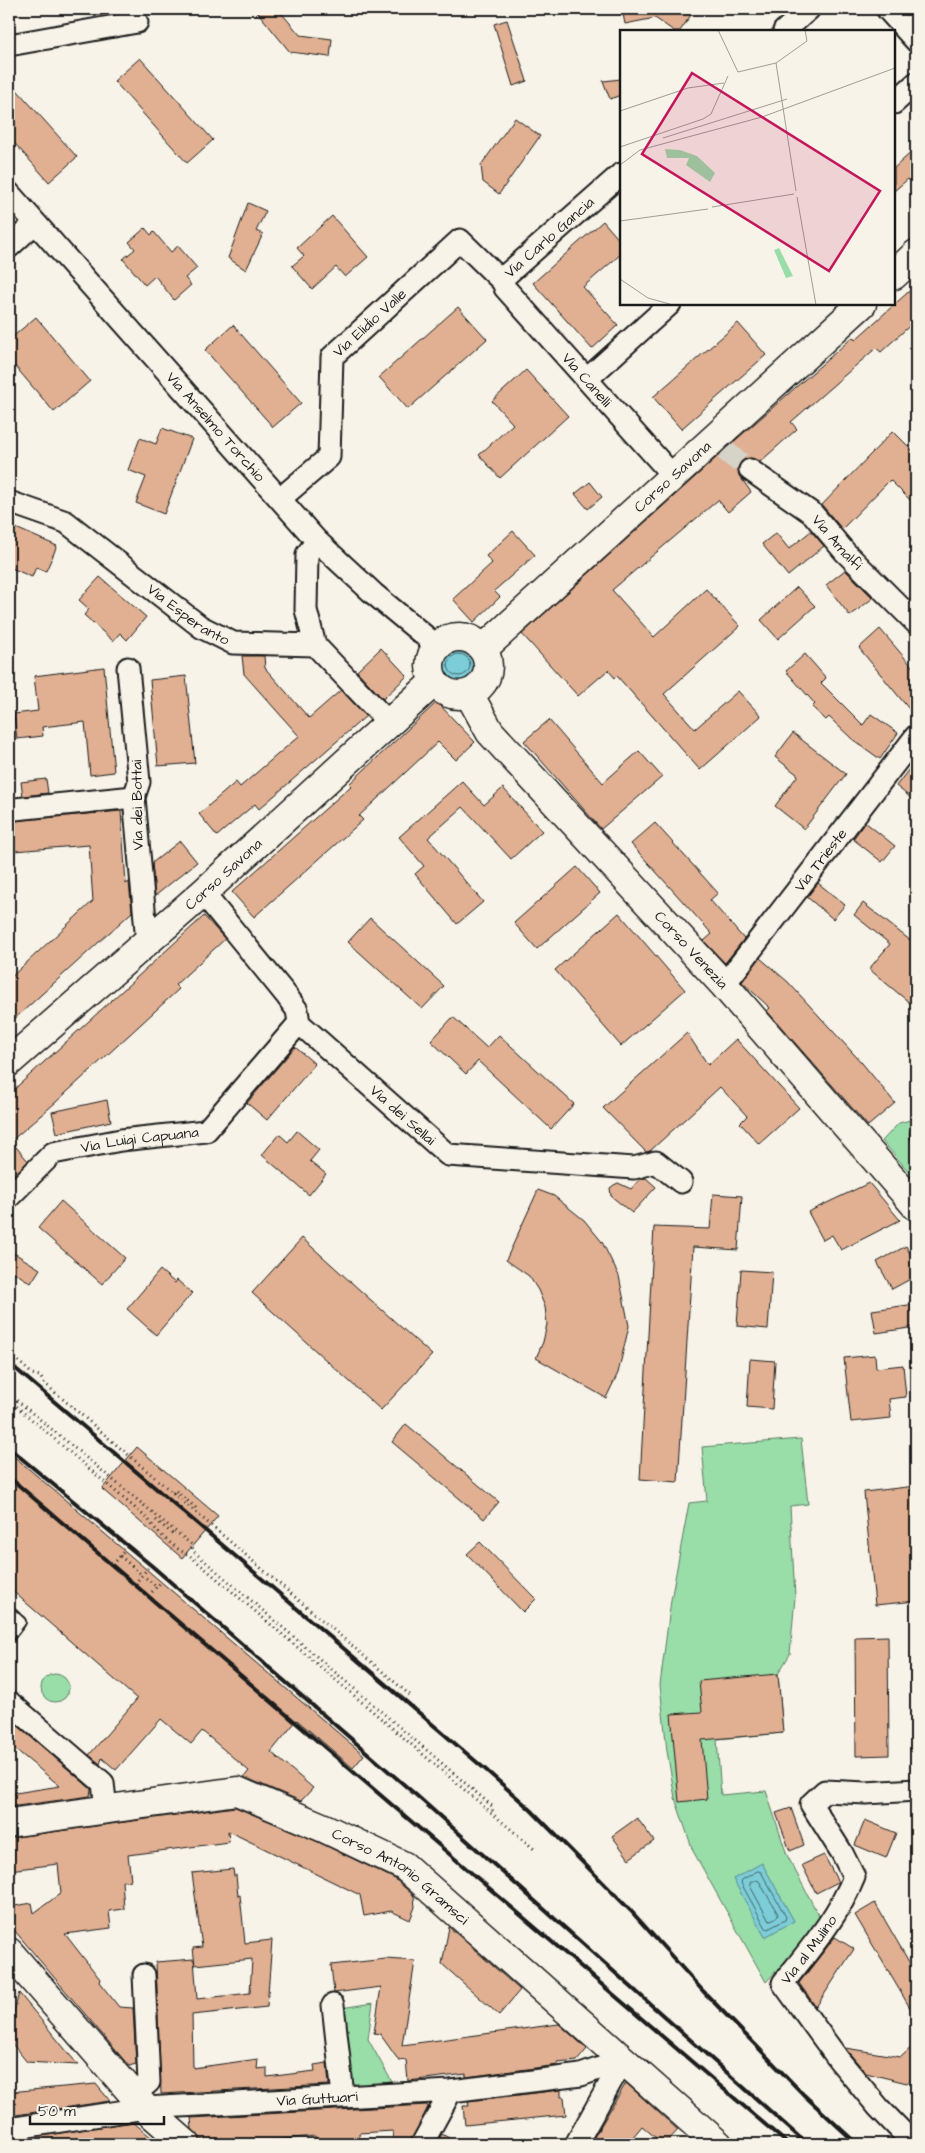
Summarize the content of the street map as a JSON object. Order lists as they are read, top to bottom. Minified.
{"streets":{"main road":["Corso Savona","Corso Venezia","Corso Antonio Gramsci"],"street":["Via Carlo Gancia","Via Elidio Valle","Via Canelli","Via Anselmo Torchio","Via Amalfi","Via Esperanto","Via dei Bottai","Via Trieste","Via dei Sellai","Via Luigi Capuana","Via al Mulino","Via Guttuari"]},"crossings":[["Via Carlo Gancia","Via Elidio Valle"],["Via Carlo Gancia","Via Canelli"],["Via Elidio Valle","Via Canelli"],["Via Elidio Valle","Via Anselmo Torchio"],["Via Canelli","Corso Savona"],["Via Anselmo Torchio","Corso Savona"],["Via Anselmo Torchio","Corso Venezia"],["Corso Savona","Via dei Bottai"],["Corso Savona","Corso Venezia"],["Corso Savona","Via dei Sellai"],["Via Trieste","Corso Venezia"],["Via dei Sellai","Via Luigi Capuana"],["Corso Antonio Gramsci","Via Guttuari"]],"scale_bar":"50 m"}
